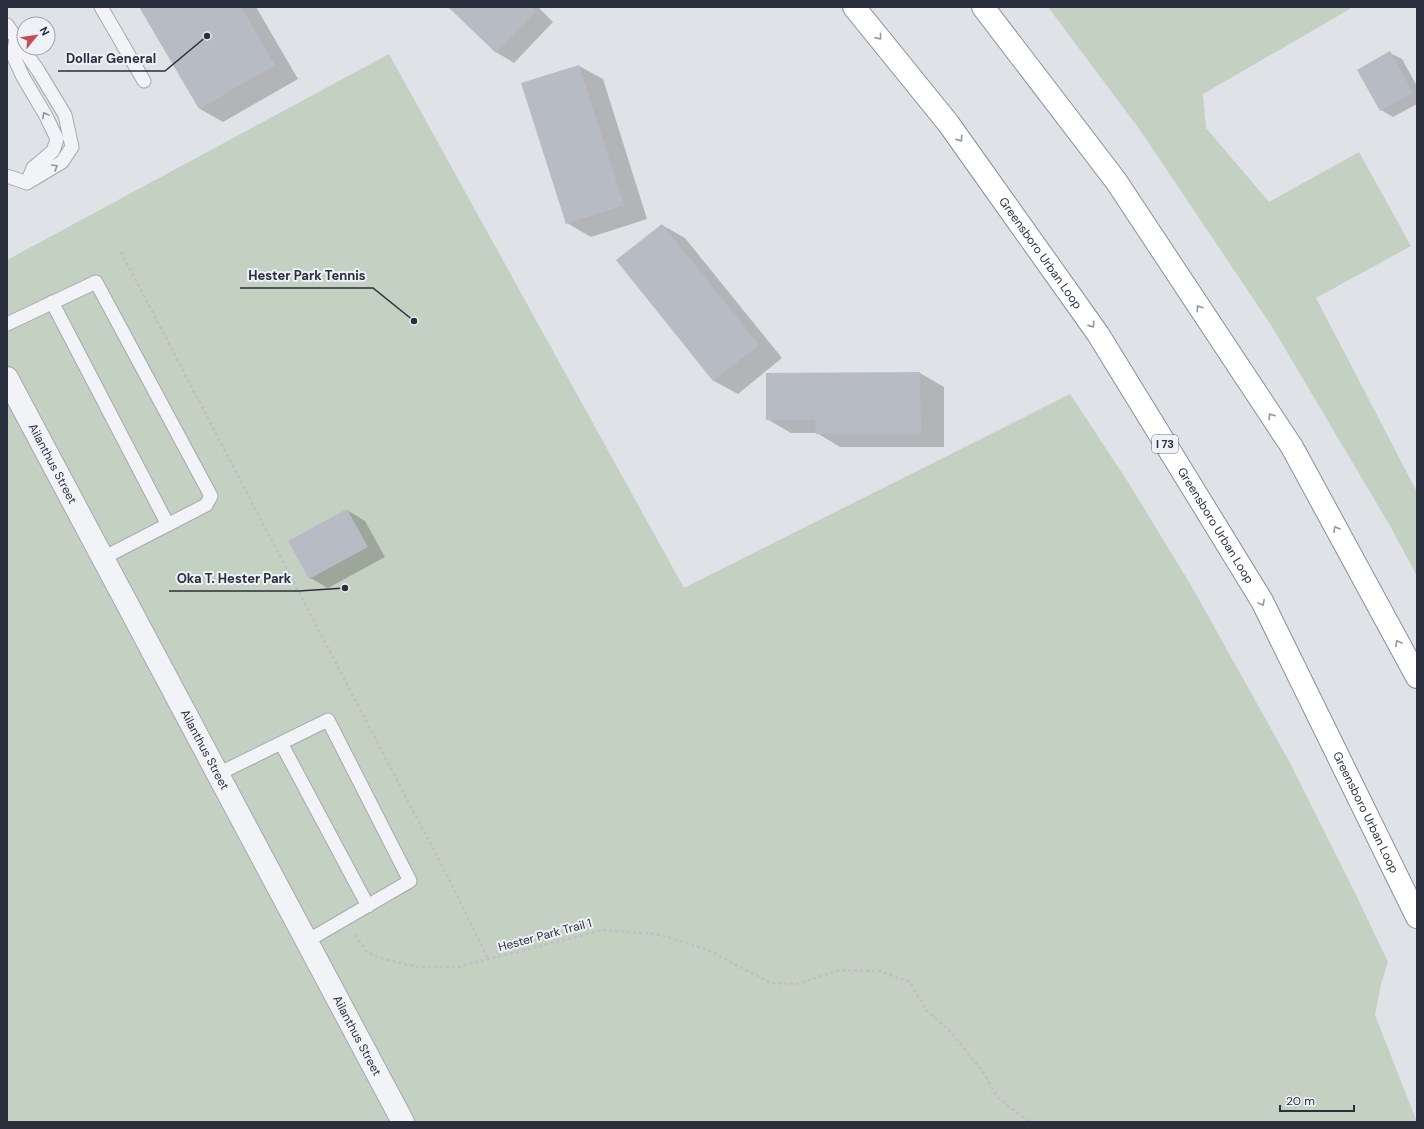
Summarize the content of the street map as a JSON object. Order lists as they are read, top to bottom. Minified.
{"streets":{"highway":["Greensboro Urban Loop","I 73"],"street":["Ailanthus Street"],"path":["Hester Park Trail 1"]},"places":["Dollar General","Hester Park Tennis","Oka T. Hester Park"],"scale_bar":"20 m","north":"top right"}
